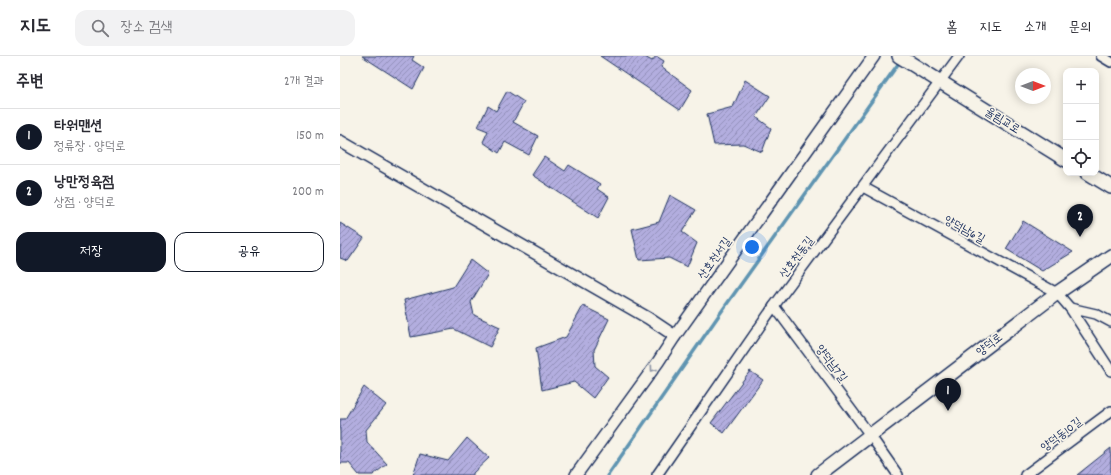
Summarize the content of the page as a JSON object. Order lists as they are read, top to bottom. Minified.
{"streets":{"main road":["율림교로","양덕로"],"street":["양덕남6길","산호천동길","산호천서길","양덕남7길","양덕동10길"]},"crossings":[["율림교로","산호천동길"],["양덕남6길","산호천동길"],["양덕남6길","양덕로"],["산호천동길","양덕남7길"],["양덕로","양덕남7길"]],"north":"right","page":{"header":"지도","search":"장소 검색","nav":["홈","지도","소개","문의"],"heading":["주변","2개 결과"],"map_buttons":["+","−"],"list":[{"mark":"1","name":"타워맨션","note":"정류장 · 양덕로","value":"150 m"},{"mark":"2","name":"낭만정육점","note":"상점 · 양덕로","value":"200 m"}],"pins":["2","1"],"buttons":["저장","공유"]}}
